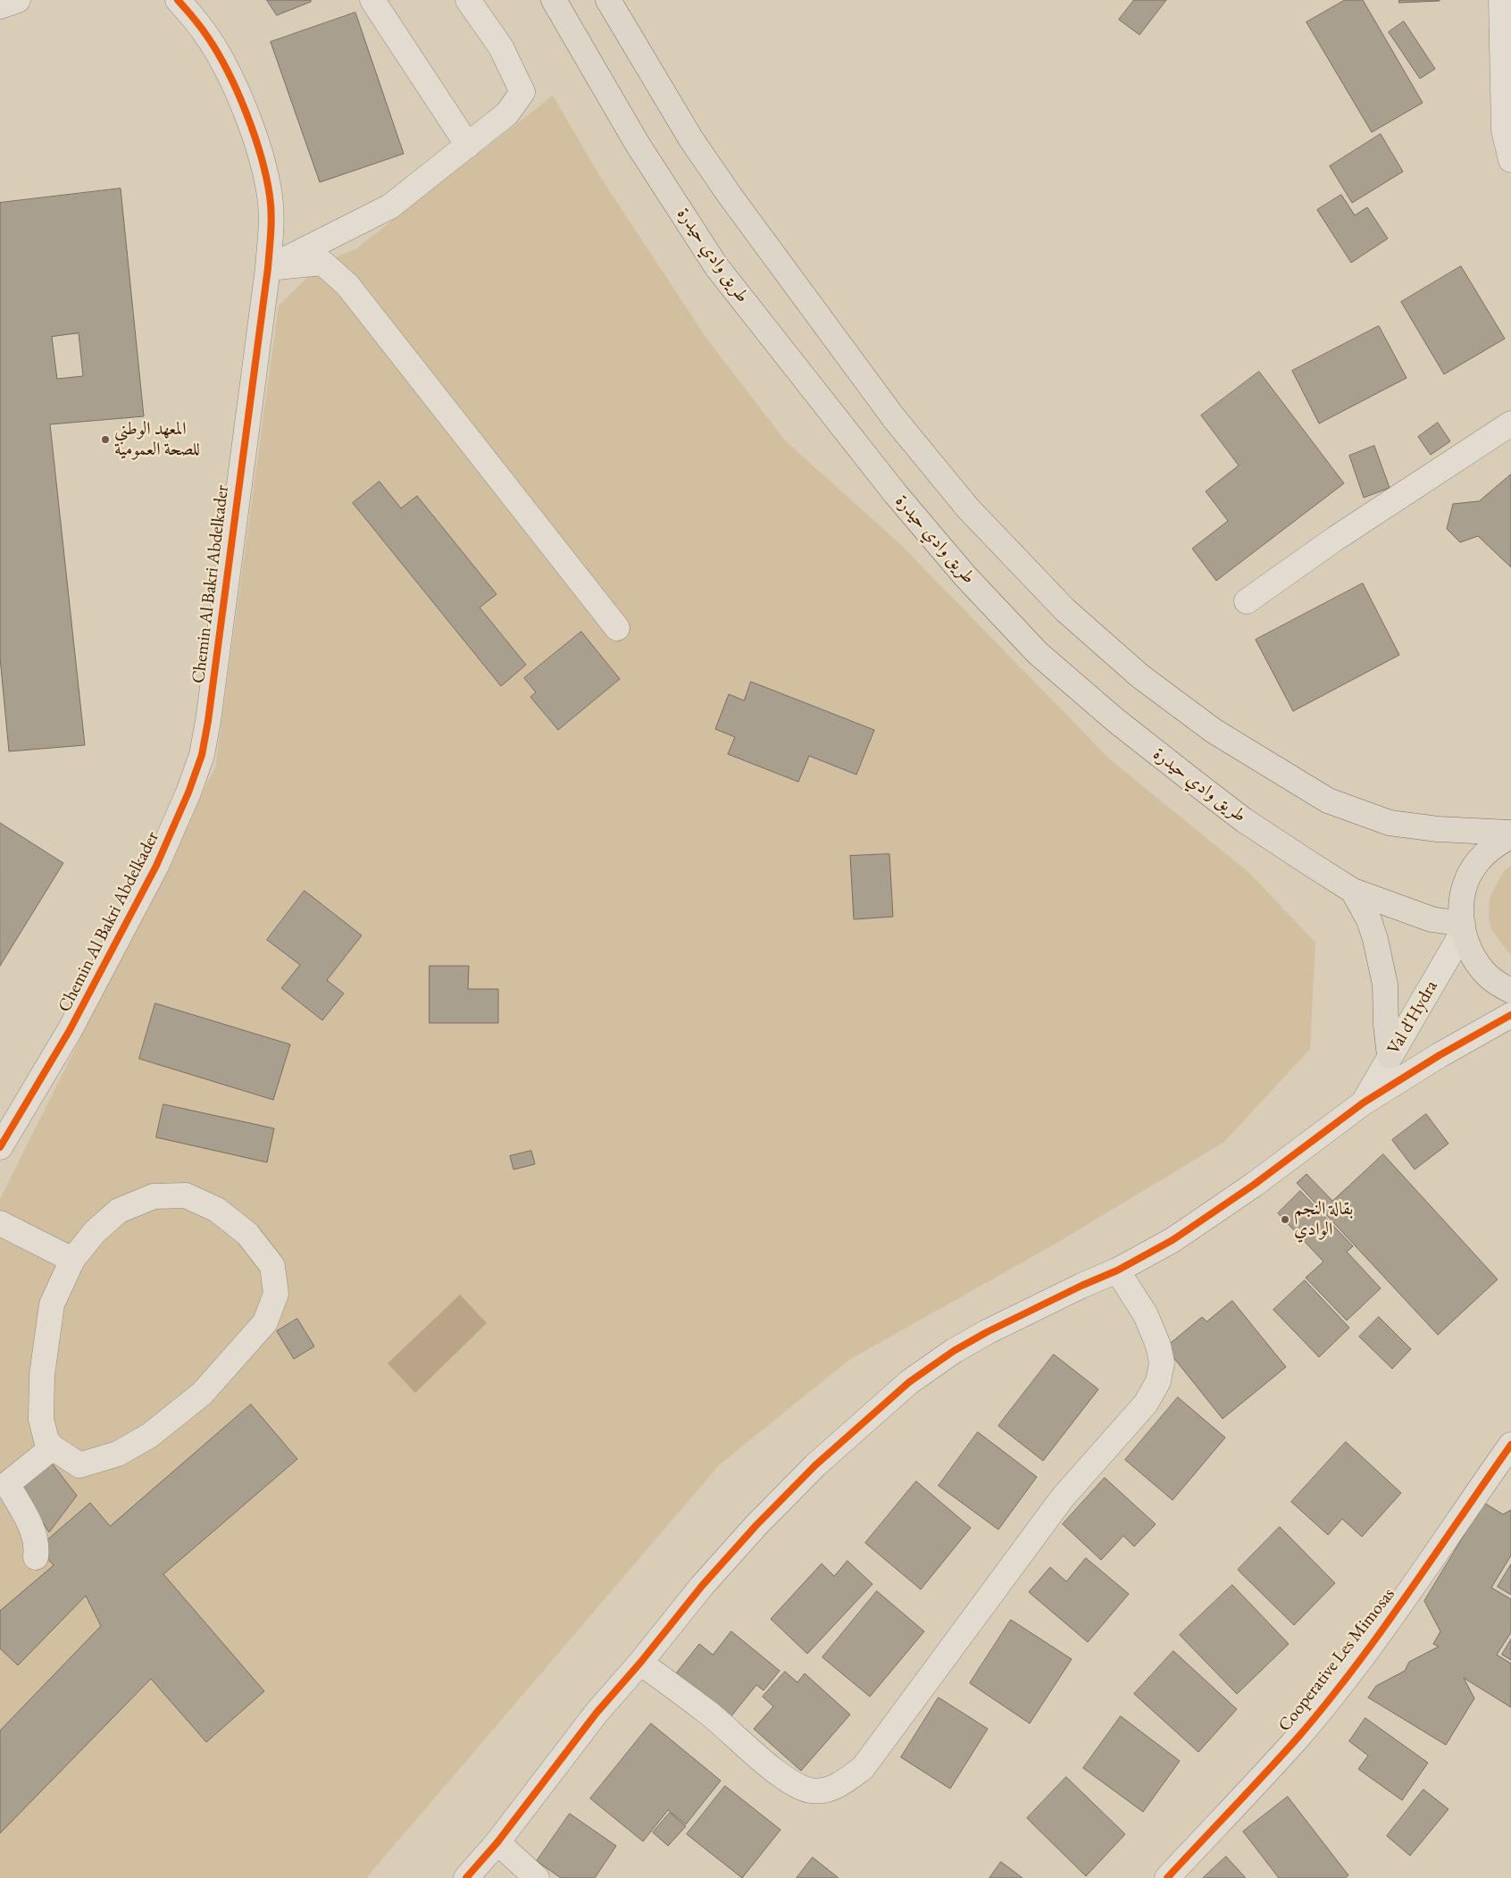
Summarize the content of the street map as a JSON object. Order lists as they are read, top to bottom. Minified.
{"streets":{"main road":["طريق وادي حيدرة"],"street":["Chemin Al Bakri Abdelkader","Val d'Hydra","Cooperative Les Mimosas"]},"crossings":[["طريق وادي حيدرة","Val d'Hydra"]],"places":["المعهد الوطني للصحة العمومية","بقالة النجم الوادي"]}
